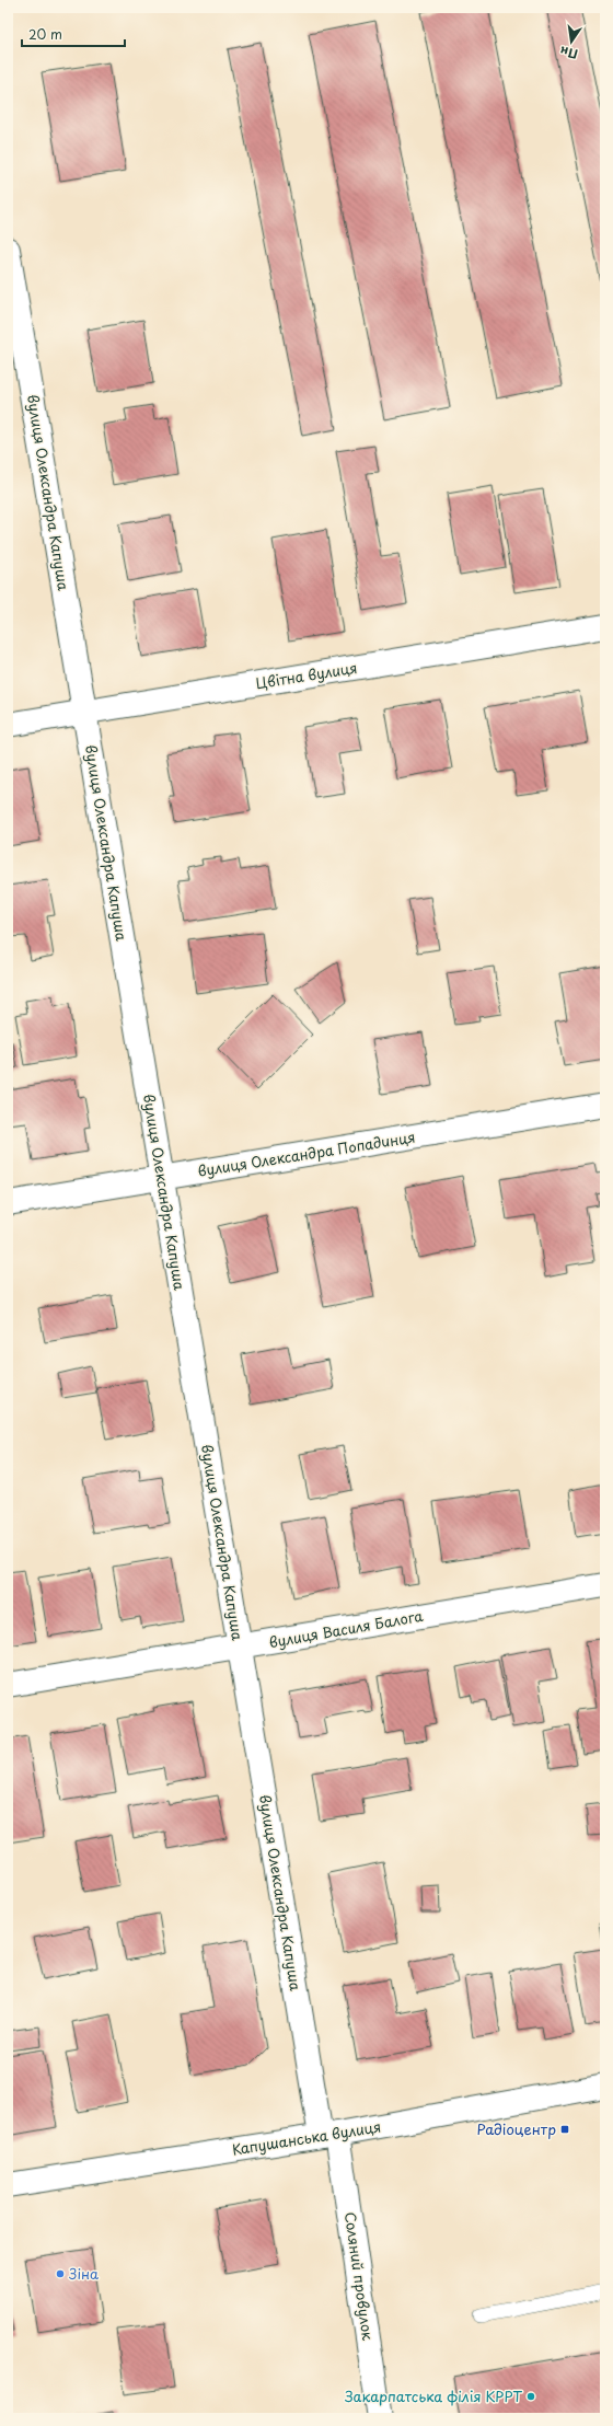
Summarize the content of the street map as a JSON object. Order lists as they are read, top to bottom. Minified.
{"streets":{"street":["вулиця Олександра Капуша","Цвітна вулиця","вулиця Олександра Попадинця","вулиця Василя Балога","Капушанська вулиця","Соляний провулок"]},"crossings":[["вулиця Олександра Капуша","Цвітна вулиця"],["вулиця Олександра Капуша","вулиця Олександра Попадинця"],["вулиця Олександра Капуша","вулиця Василя Балога"],["вулиця Олександра Капуша","Капушанська вулиця"],["вулиця Олександра Капуша","Соляний провулок"],["Капушанська вулиця","Соляний провулок"]],"places":{"transit":["Радіоцентр"],"other":["Зіна","Закарпатська філія КРРТ"]},"scale_bar":"20 m","north":"bottom"}
